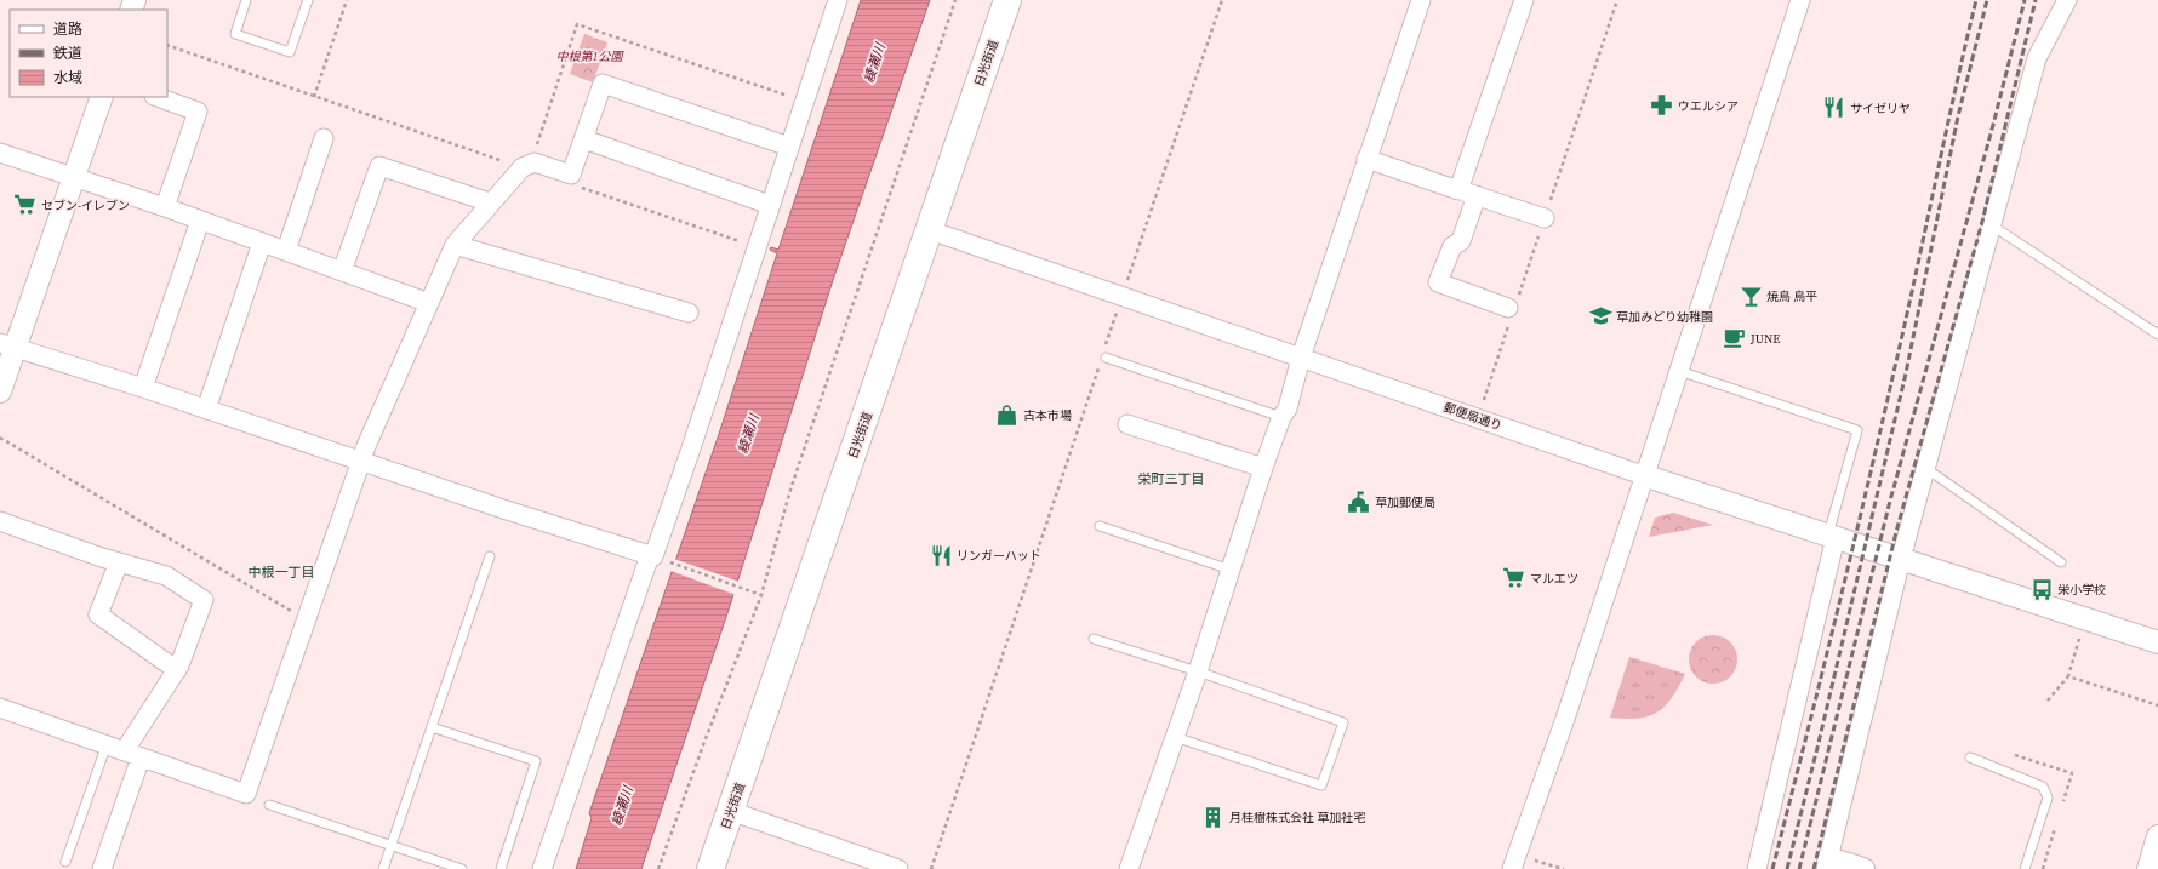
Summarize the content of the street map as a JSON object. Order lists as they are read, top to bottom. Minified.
{"streets":{"main road":["日光街道"],"street":["郵便局通り"]},"crossings":[["日光街道","郵便局通り"]],"districts":["栄町三丁目","中根一丁目"],"water":["綾瀬川"],"parks":["中根第1公園"],"places":{"pharmacy":["ウエルシア"],"restaurant":["サイゼリヤ","リンガーハット"],"supermarket":["セブン-イレブン","マルエツ"],"bar":["焼鳥 鳥平"],"school or university":["草加みどり幼稚園"],"cafe":["JUNE"],"shop":["古本市場"],"public building":["草加郵便局"],"bus stop":["栄小学校"],"building":["月桂樹株式会社 草加社宅"]},"legend":["道路","鉄道","水域"]}
